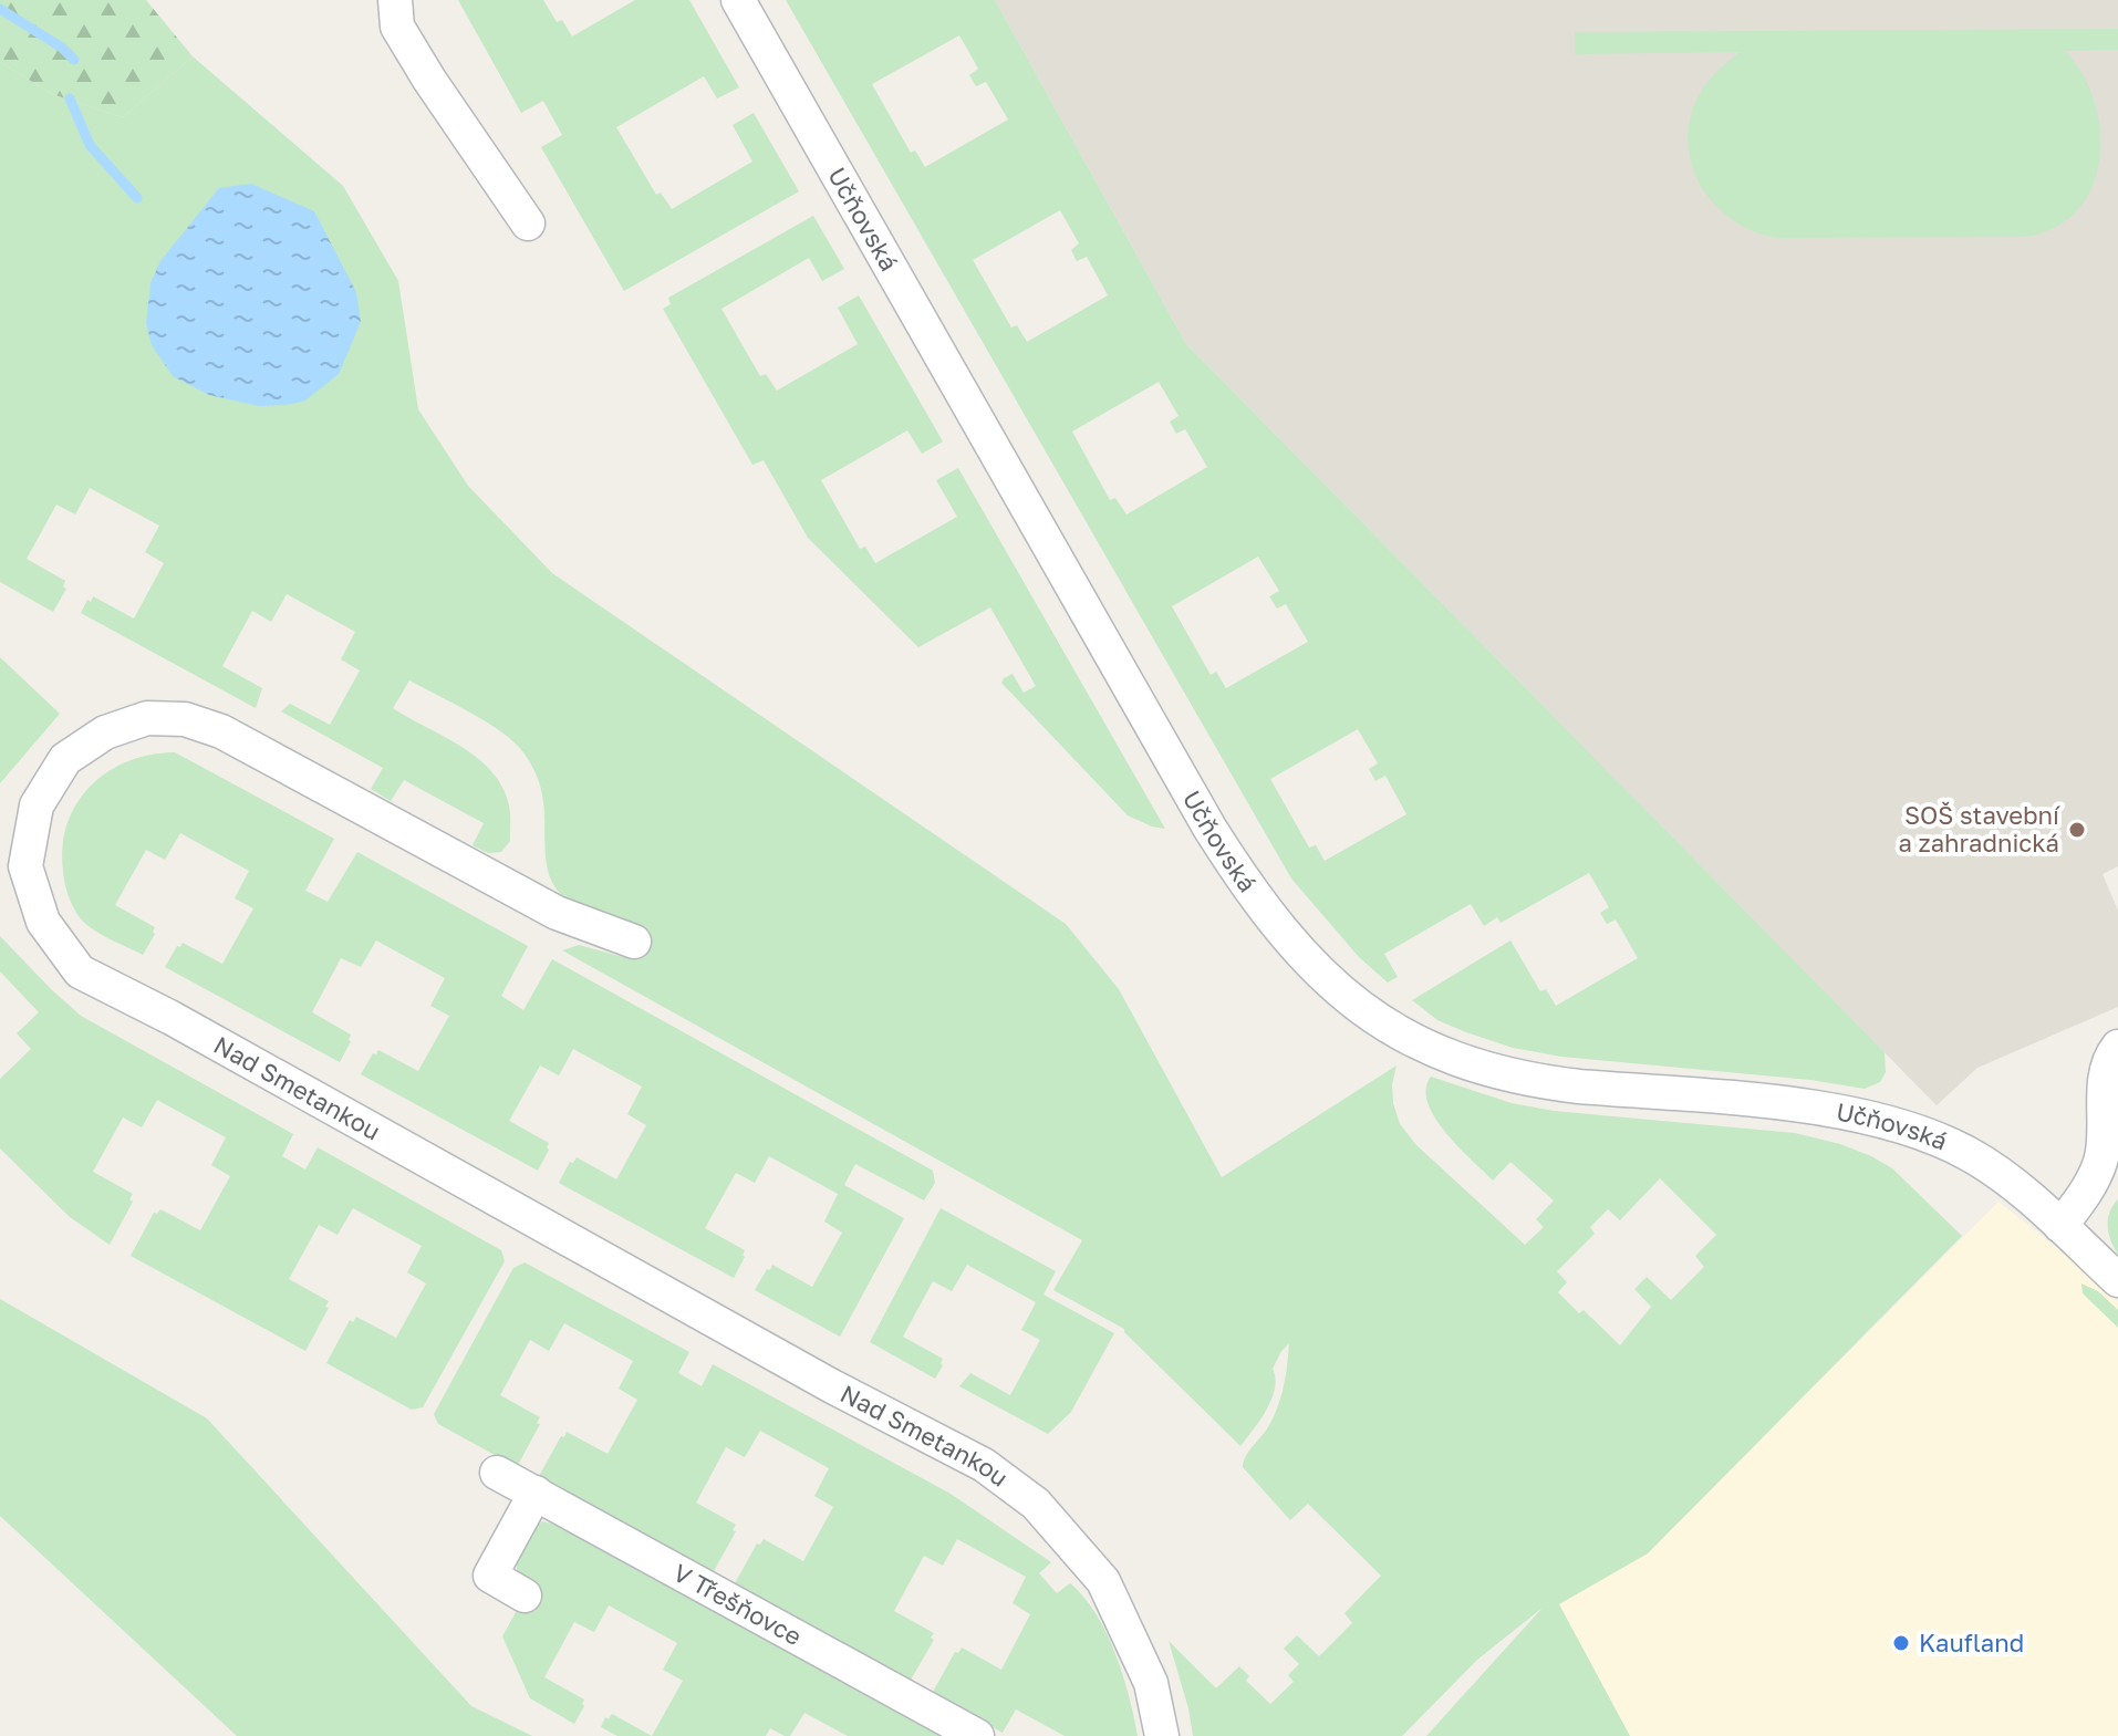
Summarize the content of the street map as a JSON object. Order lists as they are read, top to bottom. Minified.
{"streets":{"street":["Učňovská","Nad Smetankou","V Třešňovce"]},"places":["SOŠ stavební a zahradnická","Kaufland"]}
